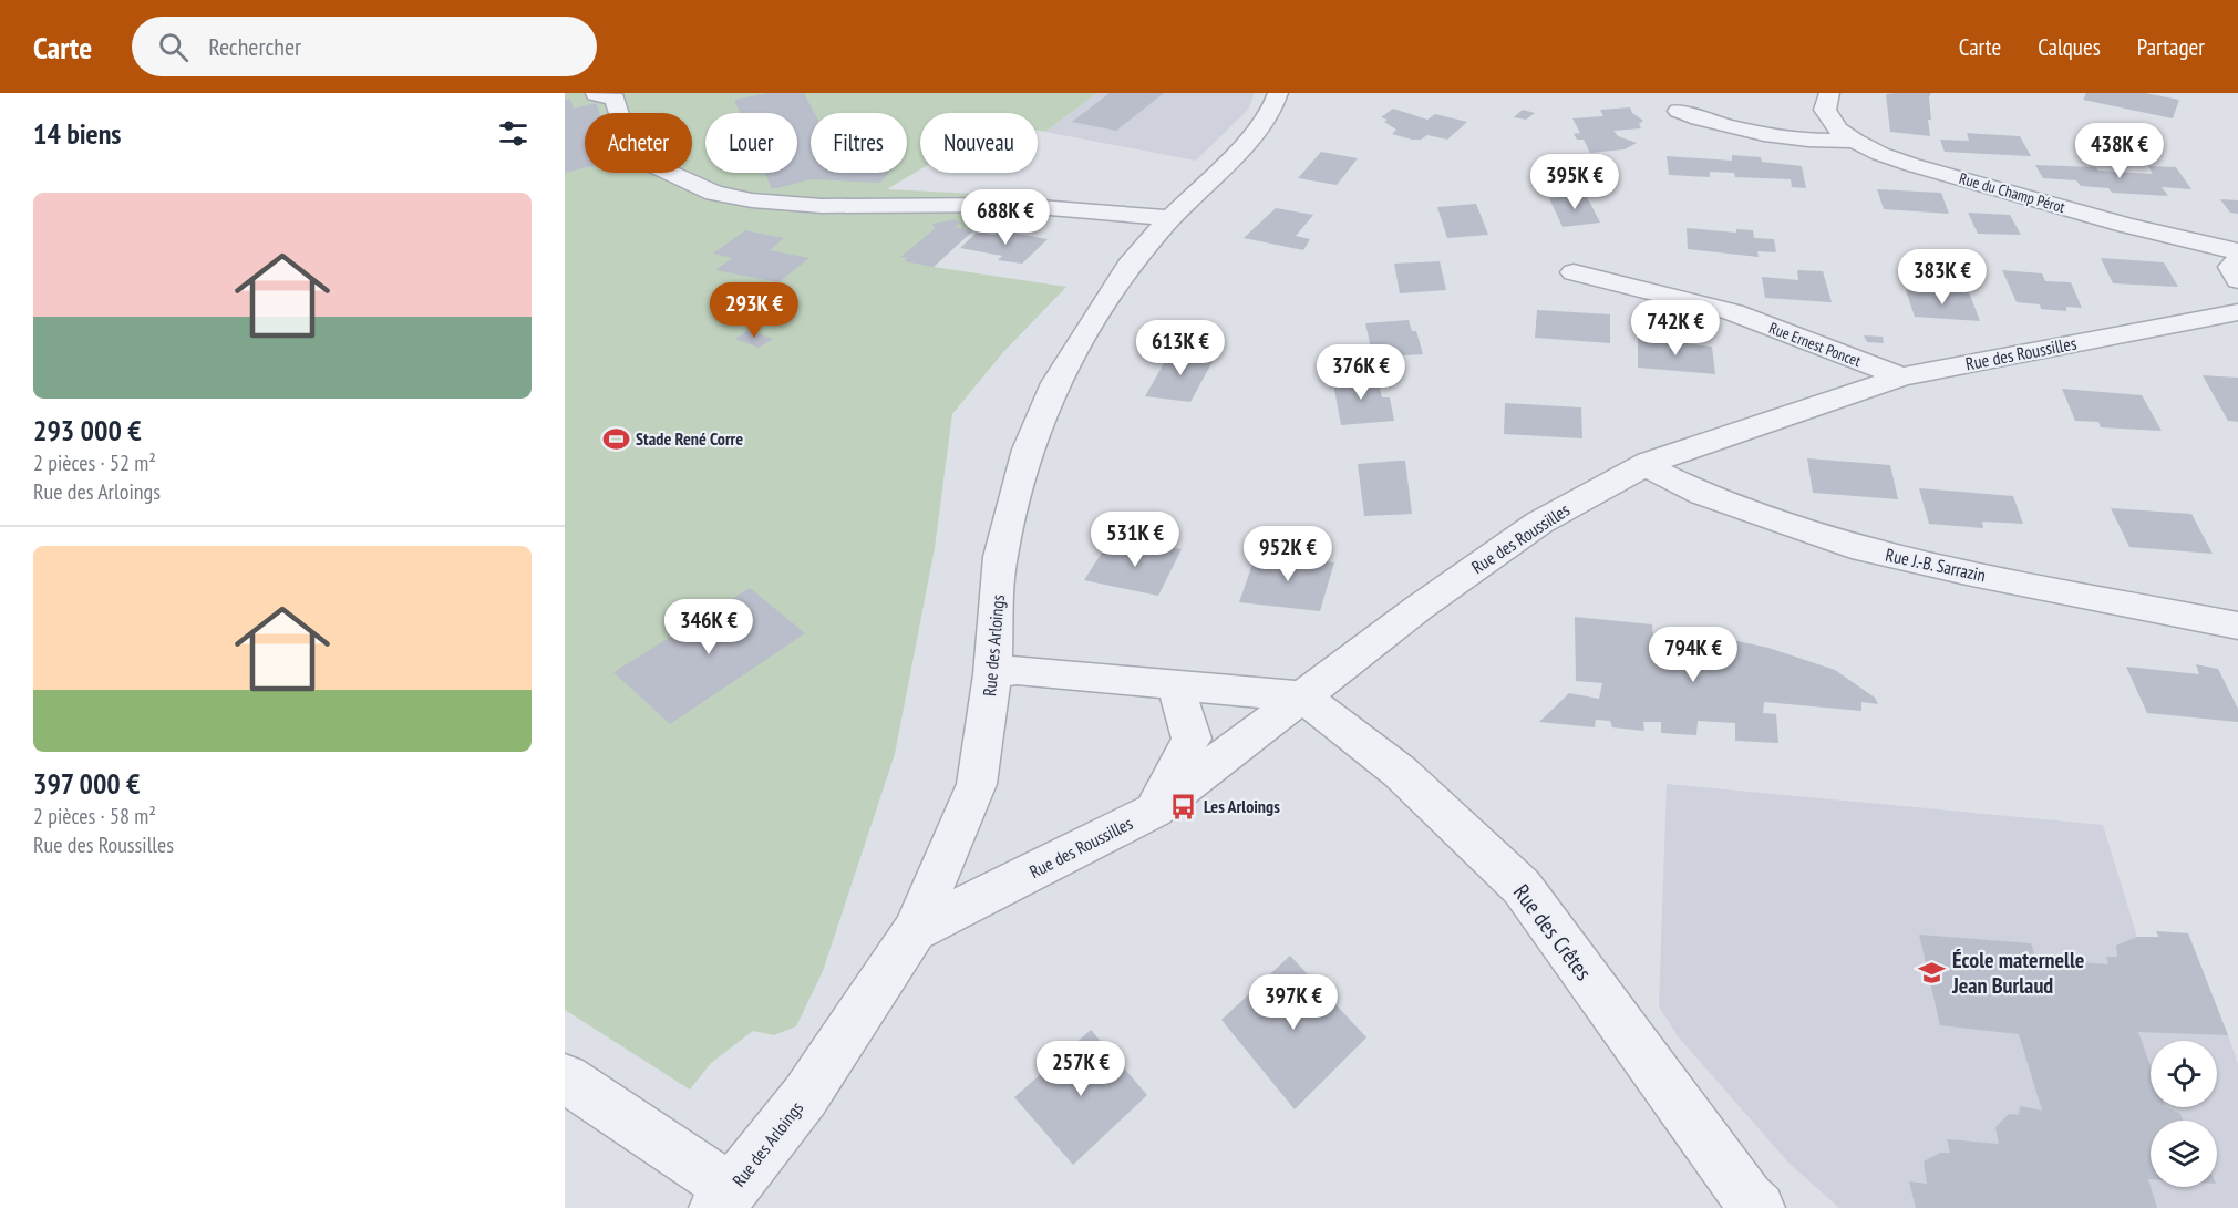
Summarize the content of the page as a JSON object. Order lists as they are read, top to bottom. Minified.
{"streets":{"street":["Rue du Champ Pérot","Rue Ernest Poncet","Rue des Roussilles","Rue J.-B. Sarrazin","Rue des Arloings","Rue des Crêtes"]},"crossings":[["Rue Ernest Poncet","Rue des Roussilles"],["Rue des Roussilles","Rue J.-B. Sarrazin"],["Rue des Roussilles","Rue des Arloings"],["Rue des Roussilles","Rue des Crêtes"]],"places":{"sports":["Stade René Corre"],"bus stop":["Les Arloings"],"school or university":["École maternelle Jean Burlaud"]},"page":{"header":"Carte","search":"Rechercher","nav":["Carte","Calques","Partager"],"heading":"14 biens","chip":["Acheter","Louer","Filtres","Nouveau"],"price":["438K €","395K €","688K €","383K €","293K €","742K €","613K €","376K €","531K €","952K €","346K €","794K €","397K €","257K €"],"list":[{"name":"293 000 €","note":"2 pièces · 52 m² · Rue des Arloings"},{"name":"397 000 €","note":"2 pièces · 58 m² · Rue des Roussilles"}]}}
